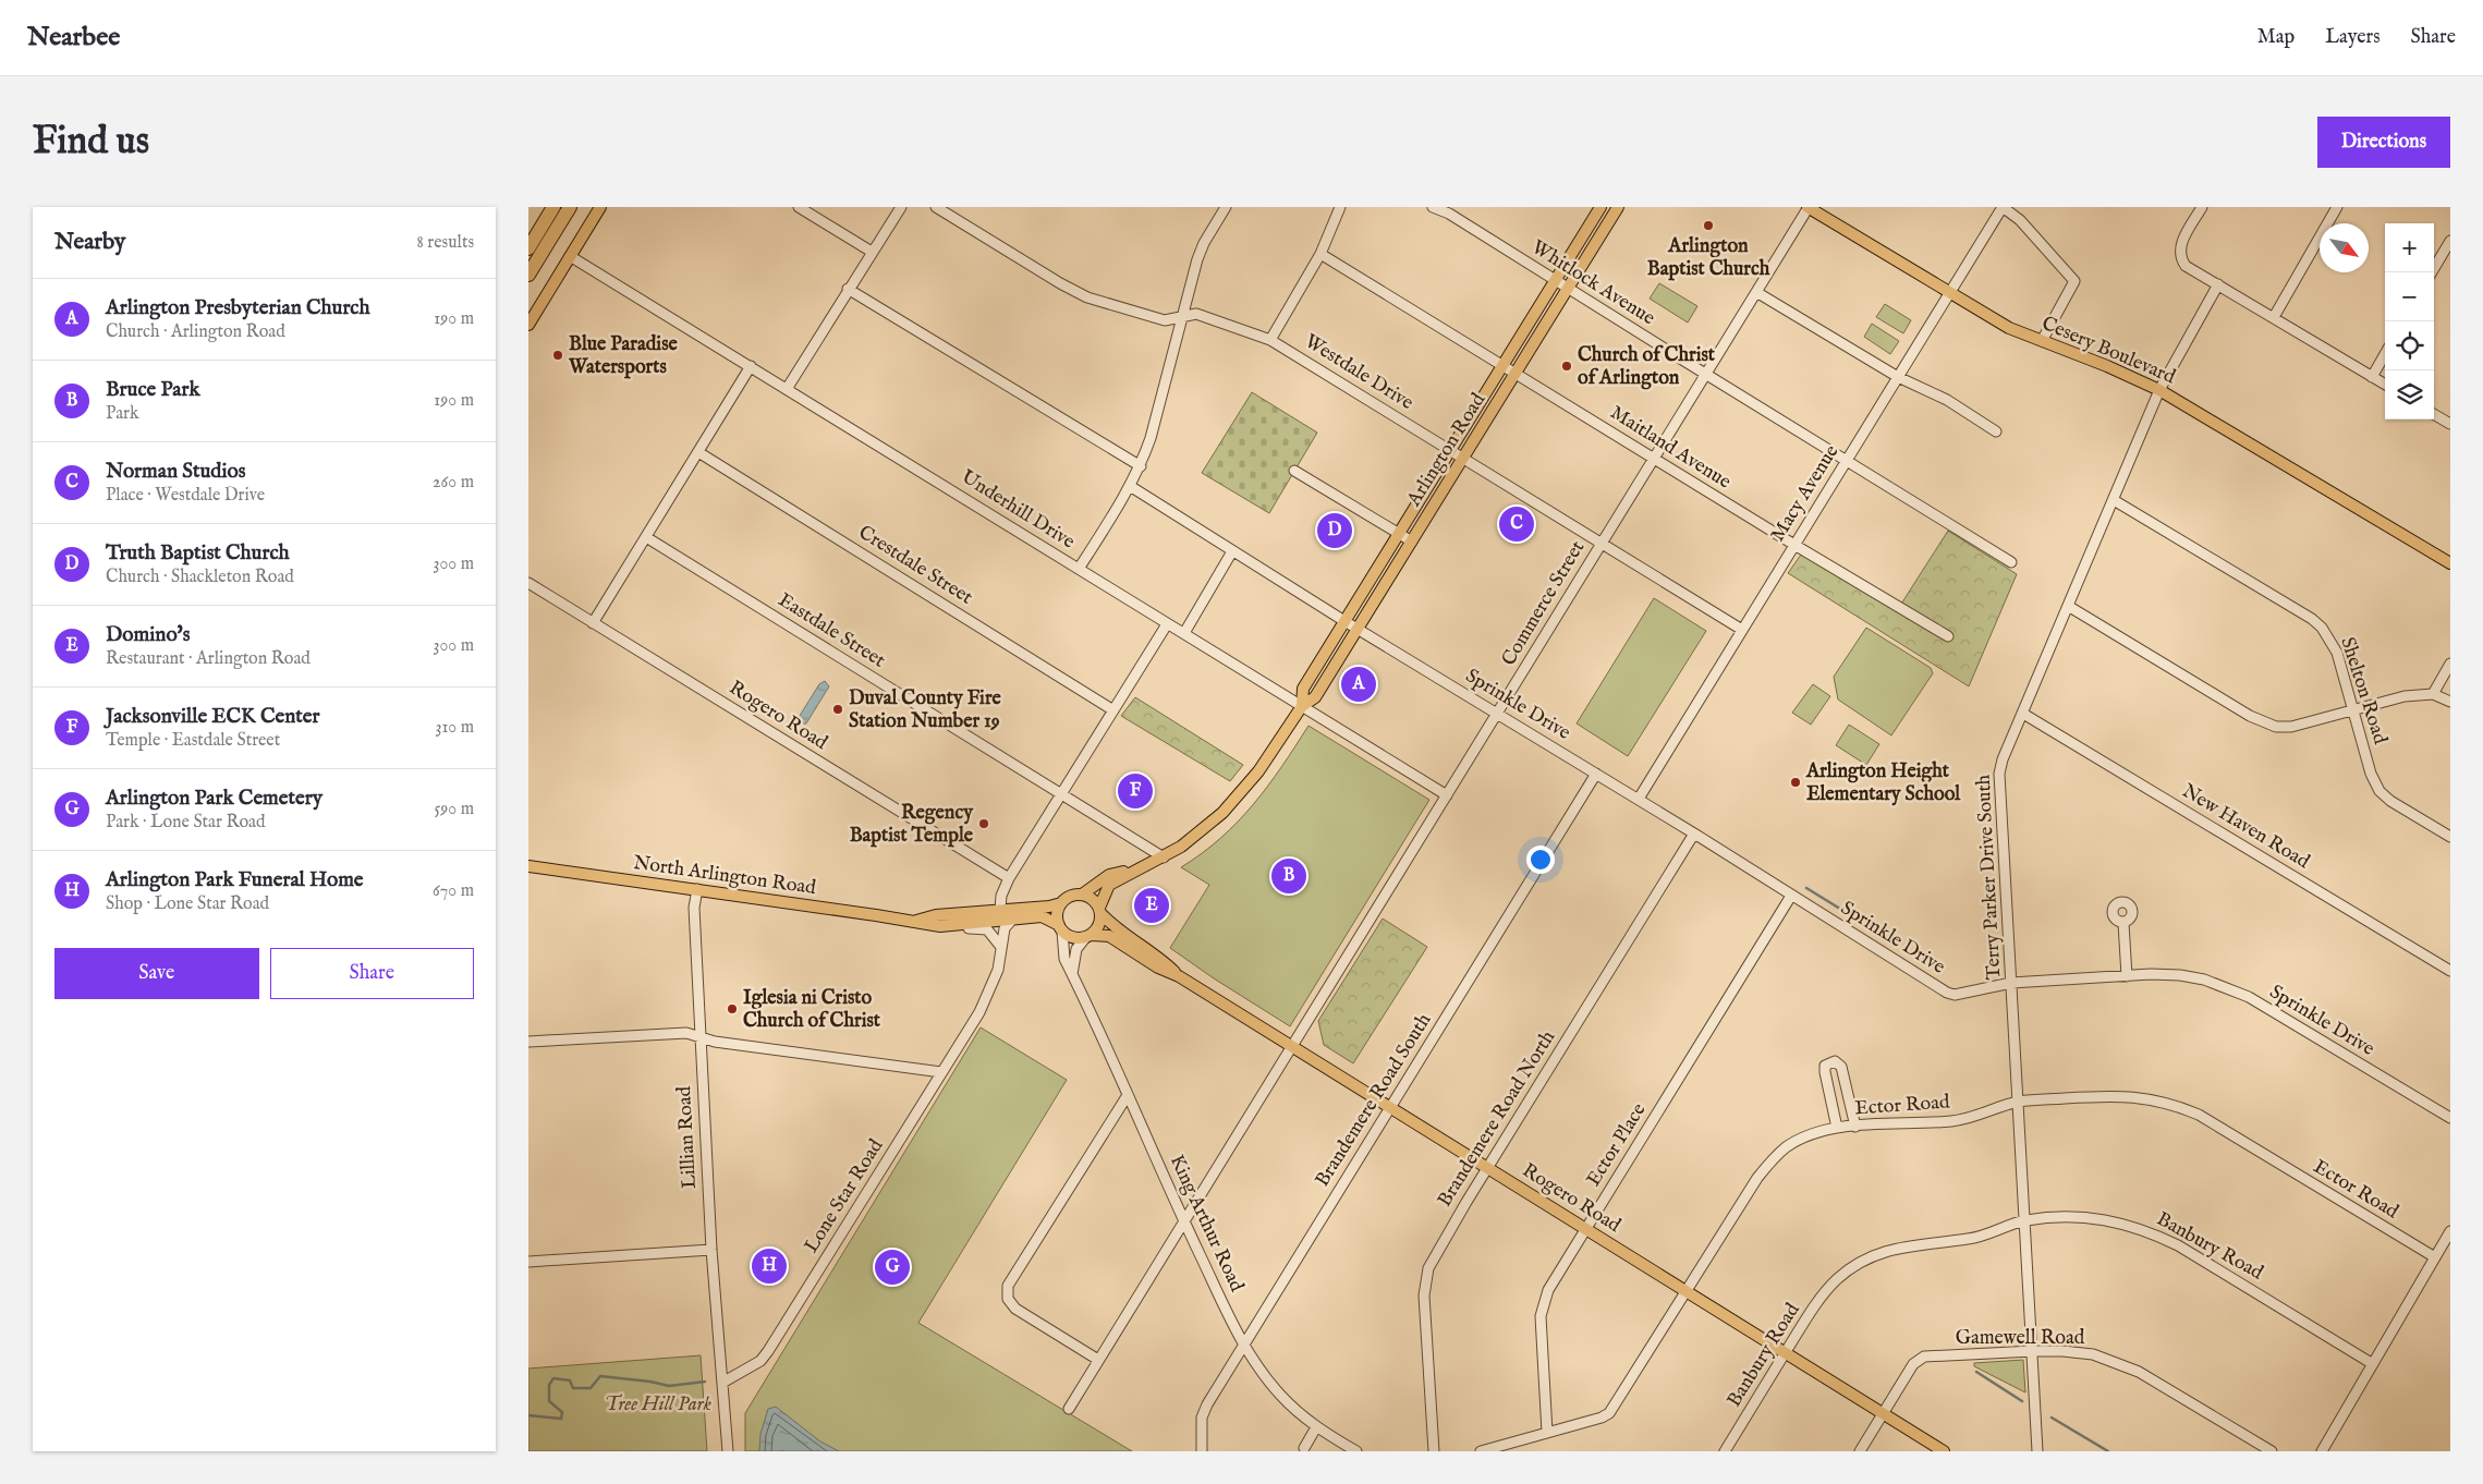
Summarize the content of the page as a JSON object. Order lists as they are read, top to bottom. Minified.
{"streets":{"main road":["Cesery Boulevard","Arlington Road","Rogero Road","North Arlington Road"],"street":["Whitlock Avenue","Westdale Drive","Maitland Avenue","Macy Avenue","Underhill Drive","Crestdale Street","Commerce Street","Eastdale Street","Shelton Road","Sprinkle Drive","New Haven Road","Terry Parker Drive South","Brandemere Road South","Ector Road","Brandemere Road North","Lillian Road","Ector Place","Lone Star Road","King Arthur Road","Banbury Road","Gamewell Road"]},"crossings":[["Whitlock Avenue","Arlington Road"],["Whitlock Avenue","Macy Avenue"],["Whitlock Avenue","Commerce Street"],["Cesery Boulevard","Macy Avenue"],["Cesery Boulevard","Commerce Street"],["Cesery Boulevard","Terry Parker Drive South"],["Westdale Drive","Arlington Road"],["Westdale Drive","Macy Avenue"],["Westdale Drive","Commerce Street"],["Maitland Avenue","Arlington Road"],["Maitland Avenue","Macy Avenue"],["Maitland Avenue","Commerce Street"],["Arlington Road","Underhill Drive"],["Arlington Road","Eastdale Street"],["Arlington Road","Sprinkle Drive"],["Arlington Road","Rogero Road"],["Arlington Road","North Arlington Road"],["Arlington Road","King Arthur Road"],["Macy Avenue","Sprinkle Drive"],["Underhill Drive","Commerce Street"],["Commerce Street","Sprinkle Drive"],["Commerce Street","Rogero Road"],["Commerce Street","King Arthur Road"],["Shelton Road","Terry Parker Drive South"],["Sprinkle Drive","Terry Parker Drive South"],["Sprinkle Drive","Brandemere Road South"],["Sprinkle Drive","Brandemere Road North"],["Sprinkle Drive","Ector Place"],["Rogero Road","North Arlington Road"],["Rogero Road","Brandemere Road South"],["Rogero Road","Ector Road"],["Rogero Road","Brandemere Road North"],["Rogero Road","Ector Place"],["Rogero Road","King Arthur Road"],["Rogero Road","Banbury Road"],["Rogero Road","Gamewell Road"],["New Haven Road","Terry Parker Drive South"],["North Arlington Road","Lillian Road"],["North Arlington Road","Lone Star Road"],["North Arlington Road","King Arthur Road"],["Terry Parker Drive South","Ector Road"],["Terry Parker Drive South","Banbury Road"],["Terry Parker Drive South","Gamewell Road"],["Brandemere Road South","King Arthur Road"],["Ector Road","Ector Place"],["Lillian Road","Lone Star Road"]],"parks":["Tree Hill Park"],"places":["Arlington Baptist Church","Blue Paradise Watersports","Church of Christ of Arlington","Duval County Fire Station Number 19","Arlington Height Elementary School","Regency Baptist Temple","Iglesia ni Cristo Church of Christ"],"north":"bottom right","page":{"header":"Nearbee","nav":["Map","Layers","Share"],"buttons":["Directions",["Save","Share"]],"title":"Find us","heading":["Nearby","8 results"],"map_buttons":["+","−"],"list":[{"mark":"A","name":"Arlington Presbyterian Church","note":"Church · Arlington Road","value":"190 m"},{"mark":"B","name":"Bruce Park","note":"Park","value":"190 m"},{"mark":"C","name":"Norman Studios","note":"Place · Westdale Drive","value":"260 m"},{"mark":"D","name":"Truth Baptist Church","note":"Church · Shackleton Road","value":"300 m"},{"mark":"E","name":"Domino's","note":"Restaurant · Arlington Road","value":"300 m"},{"mark":"F","name":"Jacksonville ECK Center","note":"Temple · Eastdale Street","value":"310 m"},{"mark":"G","name":"Arlington Park Cemetery","note":"Park · Lone Star Road","value":"590 m"},{"mark":"H","name":"Arlington Park Funeral Home","note":"Shop · Lone Star Road","value":"670 m"}],"pins":["C","D","A","F","B","E","H","G"]}}
